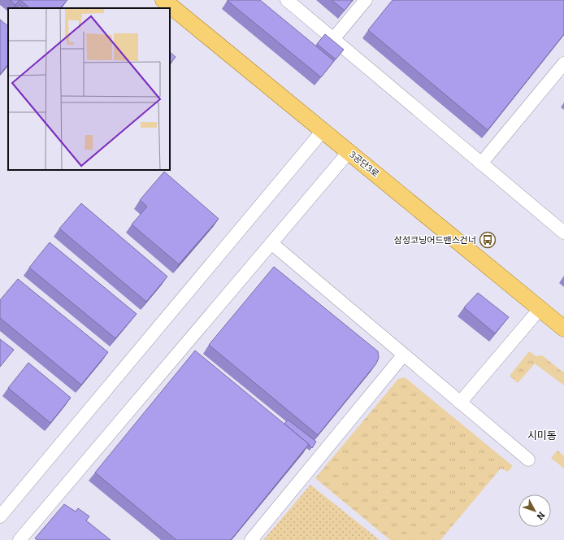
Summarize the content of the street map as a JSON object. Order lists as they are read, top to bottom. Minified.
{"streets":{"main road":["3공단3로"]},"districts":["시미동"],"places":{"bus stop":["삼성코닝어드밴스건너"]},"north":"bottom right"}
